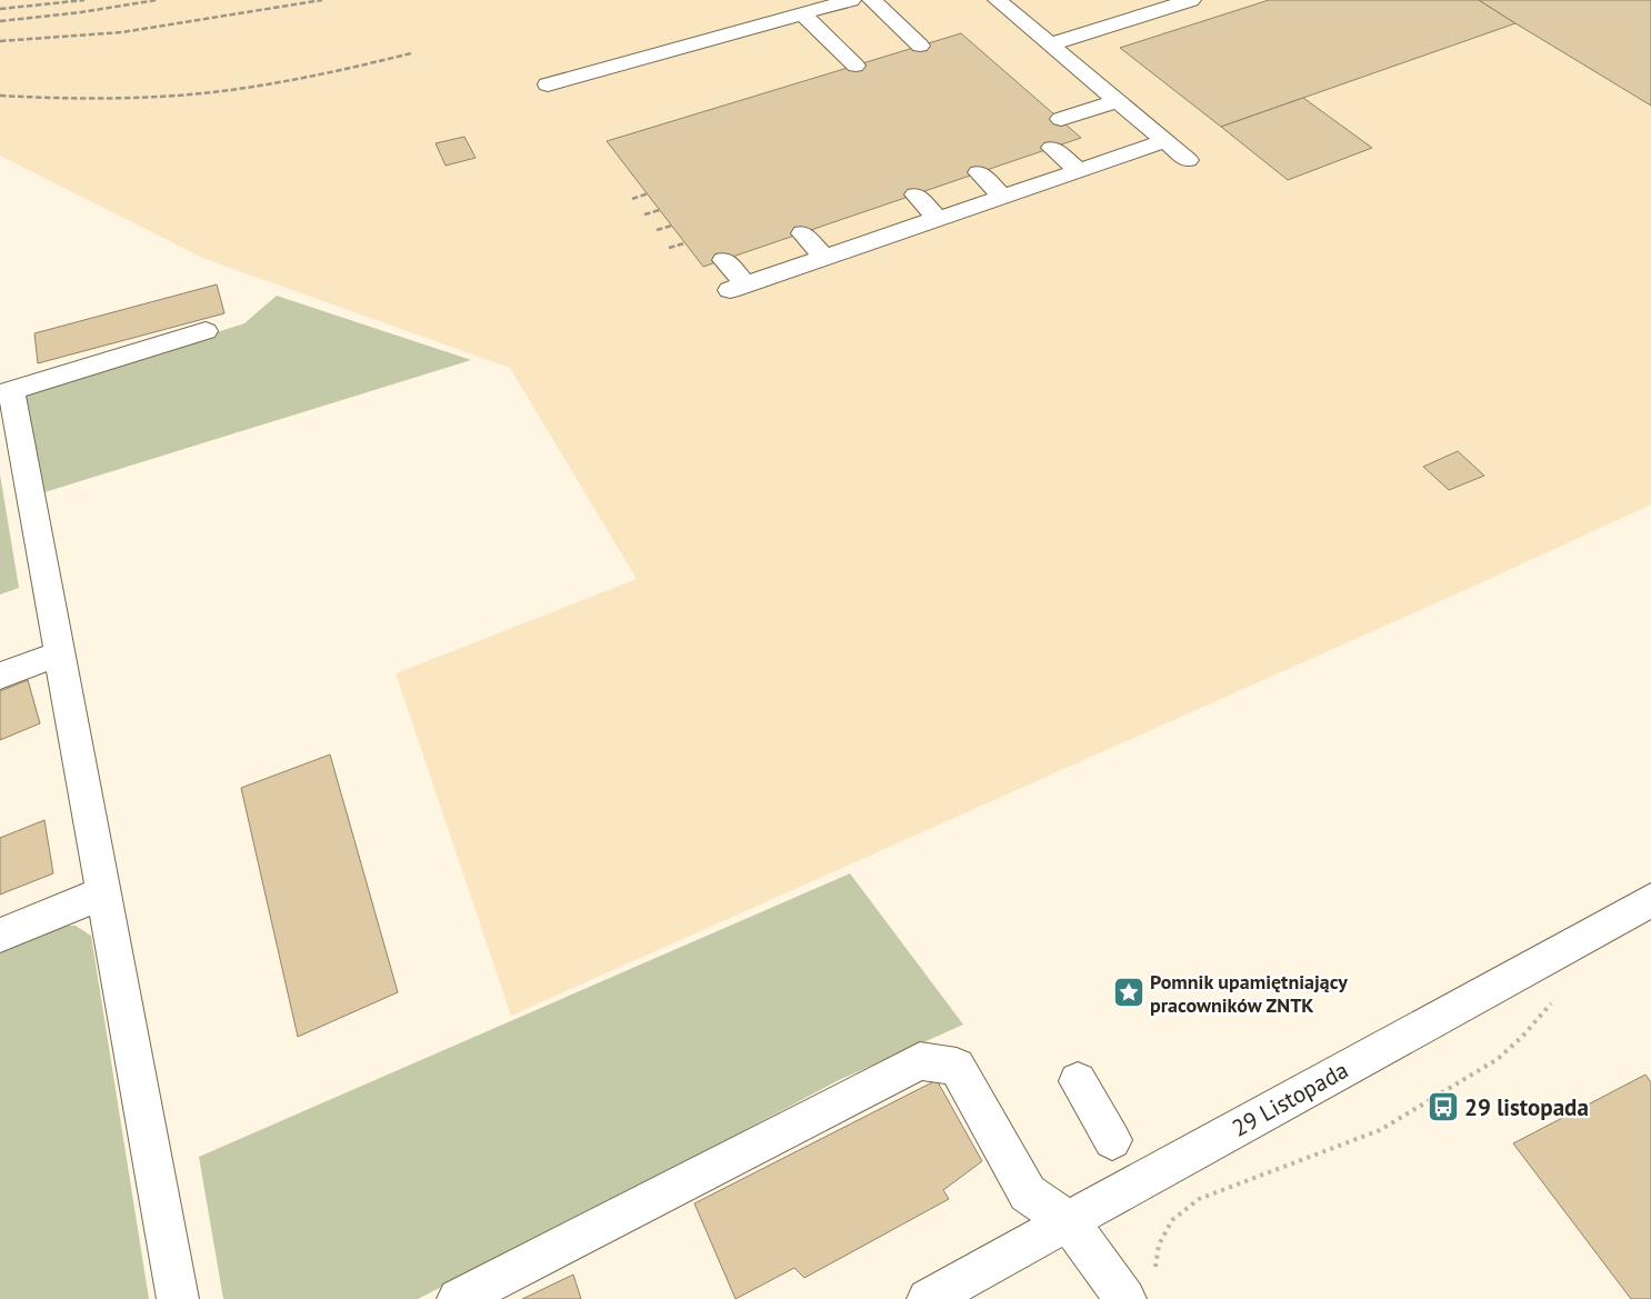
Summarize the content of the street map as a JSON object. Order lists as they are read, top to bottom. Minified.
{"streets":{"street":["29 Listopada"]},"places":{"place":["Pomnik upamiętniający pracowników ZNTK"],"bus stop":["29 listopada"]}}
